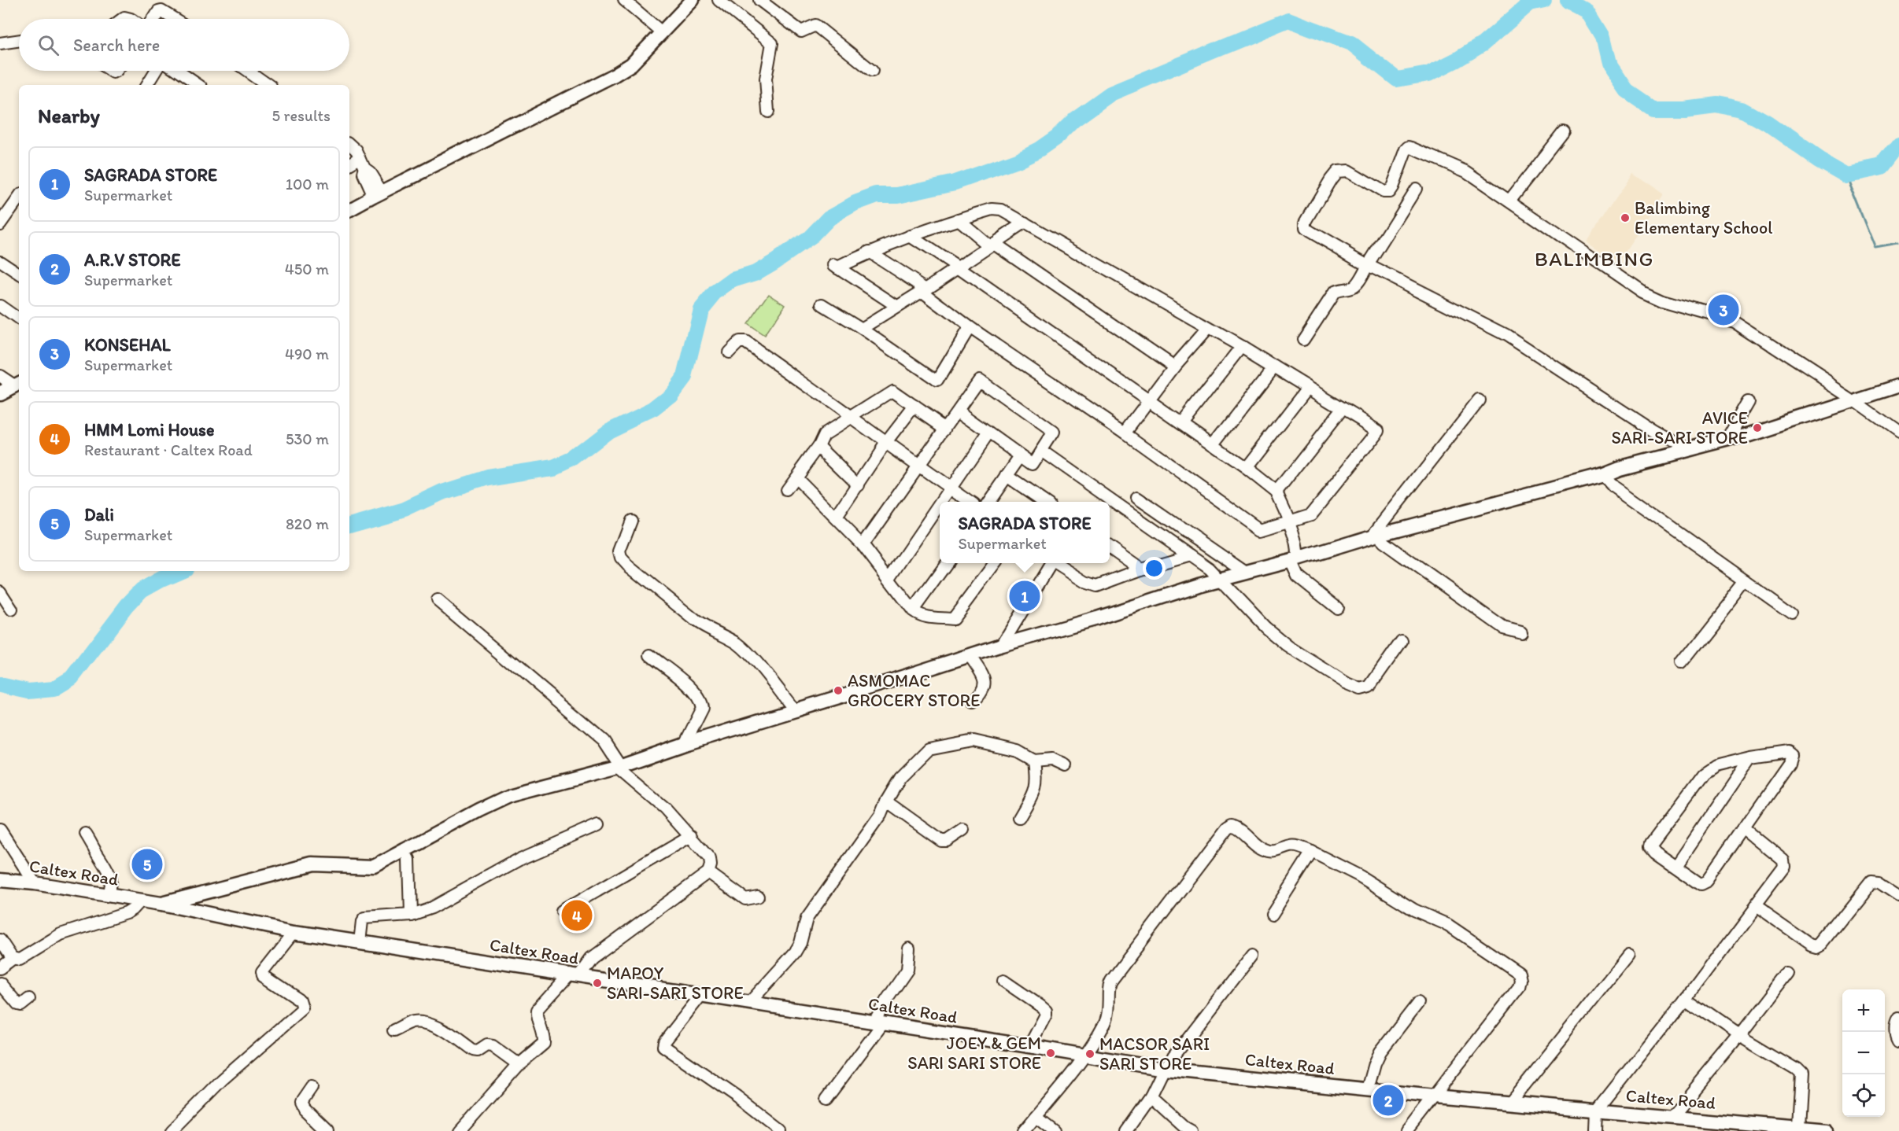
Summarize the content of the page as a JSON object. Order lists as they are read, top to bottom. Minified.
{"streets":{"street":["Caltex Road"]},"districts":["BALIMBING"],"places":["Balimbing Elementary School","AVICE SARI-SARI STORE","ASMOMAC GROCERY STORE","MAPOY SARI-SARI STORE","JOEY & GEM SARI SARI STORE","MACSOR SARI SARI STORE"],"page":{"search":"Search here","heading":["Nearby","5 results"],"list":[{"mark":"1","name":"SAGRADA STORE","note":"Supermarket","value":"100 m"},{"mark":"2","name":"A.R.V STORE","note":"Supermarket","value":"450 m"},{"mark":"3","name":"KONSEHAL","note":"Supermarket","value":"490 m"},{"mark":"4","name":"HMM Lomi House","note":"Restaurant · Caltex Road","value":"530 m"},{"mark":"5","name":"Dali","note":"Supermarket","value":"820 m"}],"pins":["3","1","5","4","2"],"popup":["SAGRADA STORE","Supermarket"],"map_buttons":["+","−"]}}
